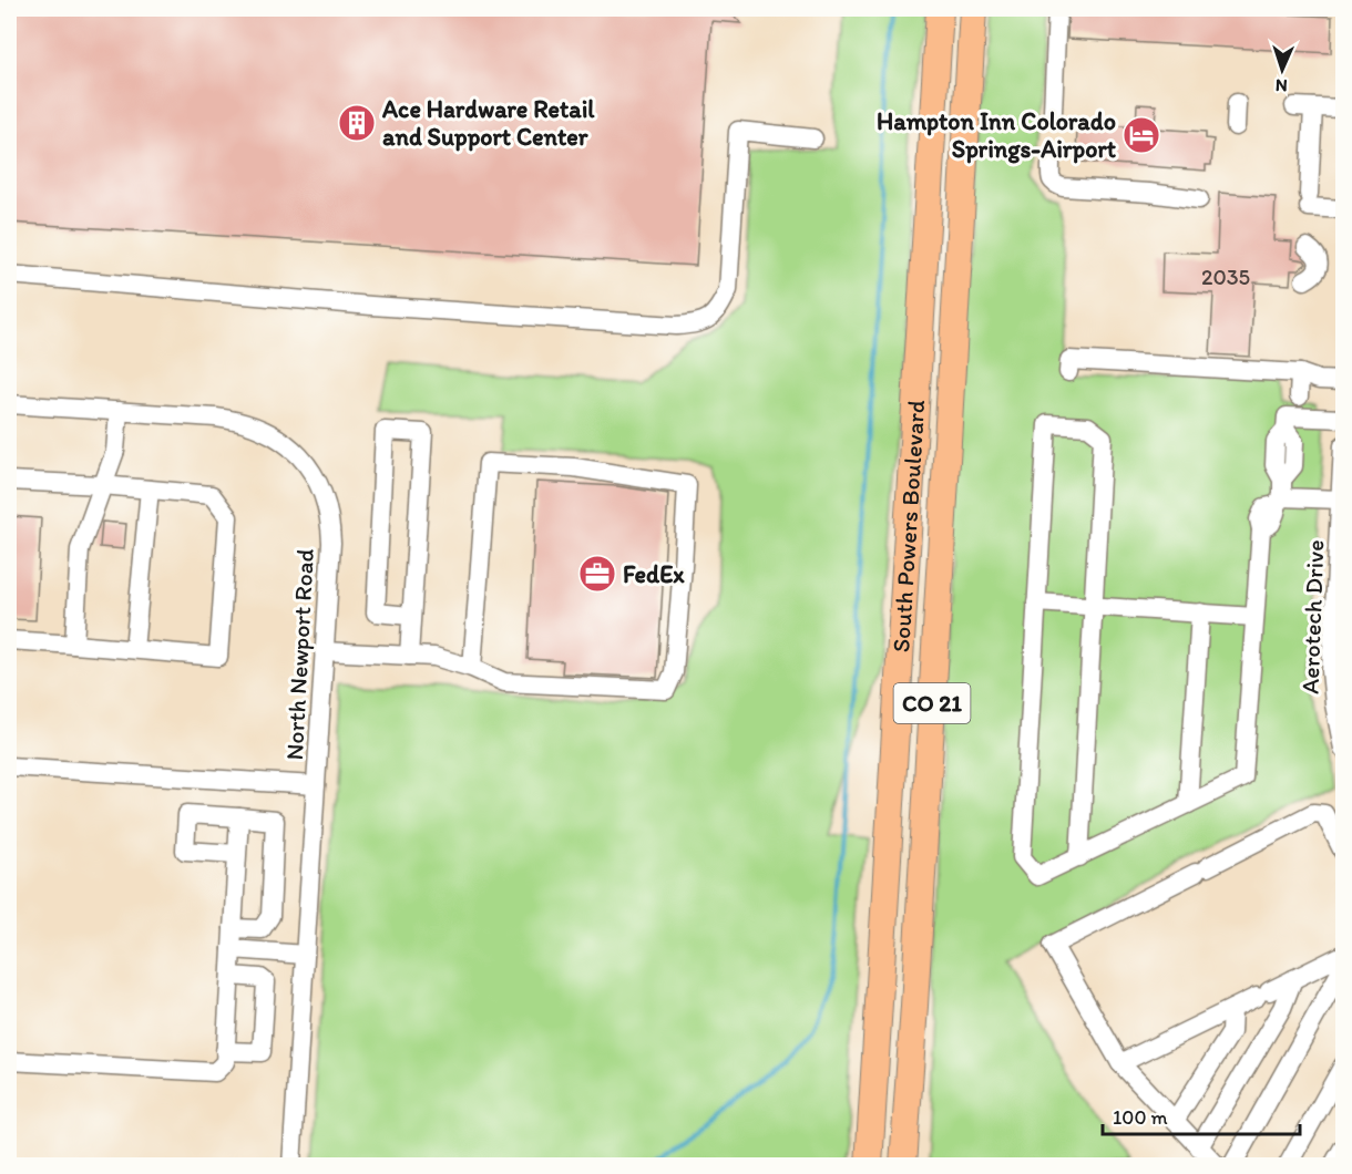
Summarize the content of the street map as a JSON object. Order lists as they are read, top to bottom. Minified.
{"streets":{"highway":["South Powers Boulevard","CO 21"],"street":["Aerotech Drive","North Newport Road"]},"places":{"building":["Ace Hardware Retail and Support Center"],"hotel":["Hampton Inn Colorado Springs-Airport"],"office":["FedEx"]},"house_numbers":["2035"],"scale_bar":"100 m","north":"bottom"}
